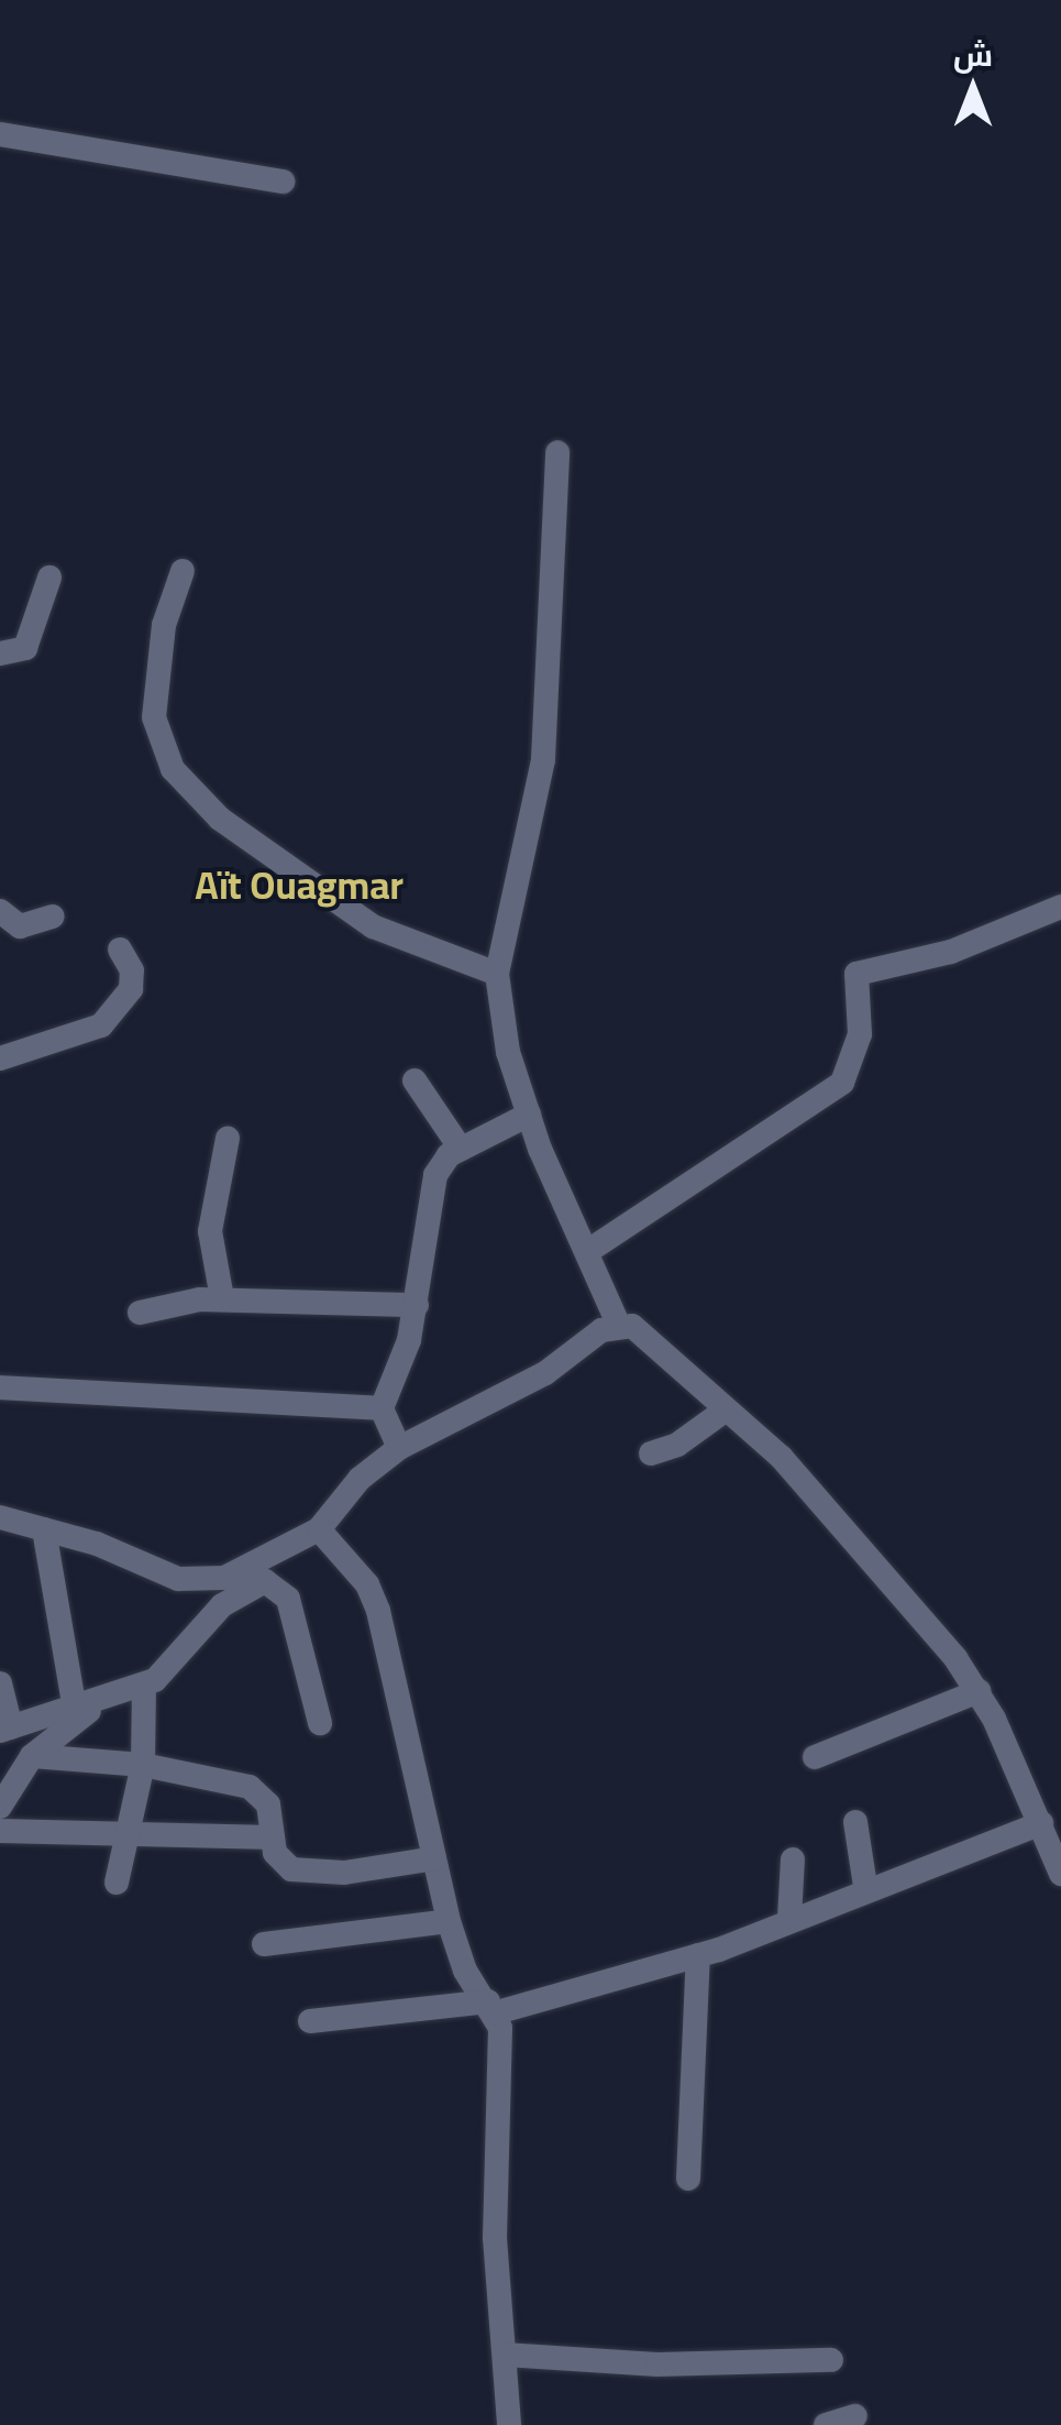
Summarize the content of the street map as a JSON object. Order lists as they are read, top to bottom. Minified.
{"districts":["Aït Ouagmar"],"north":"top"}
